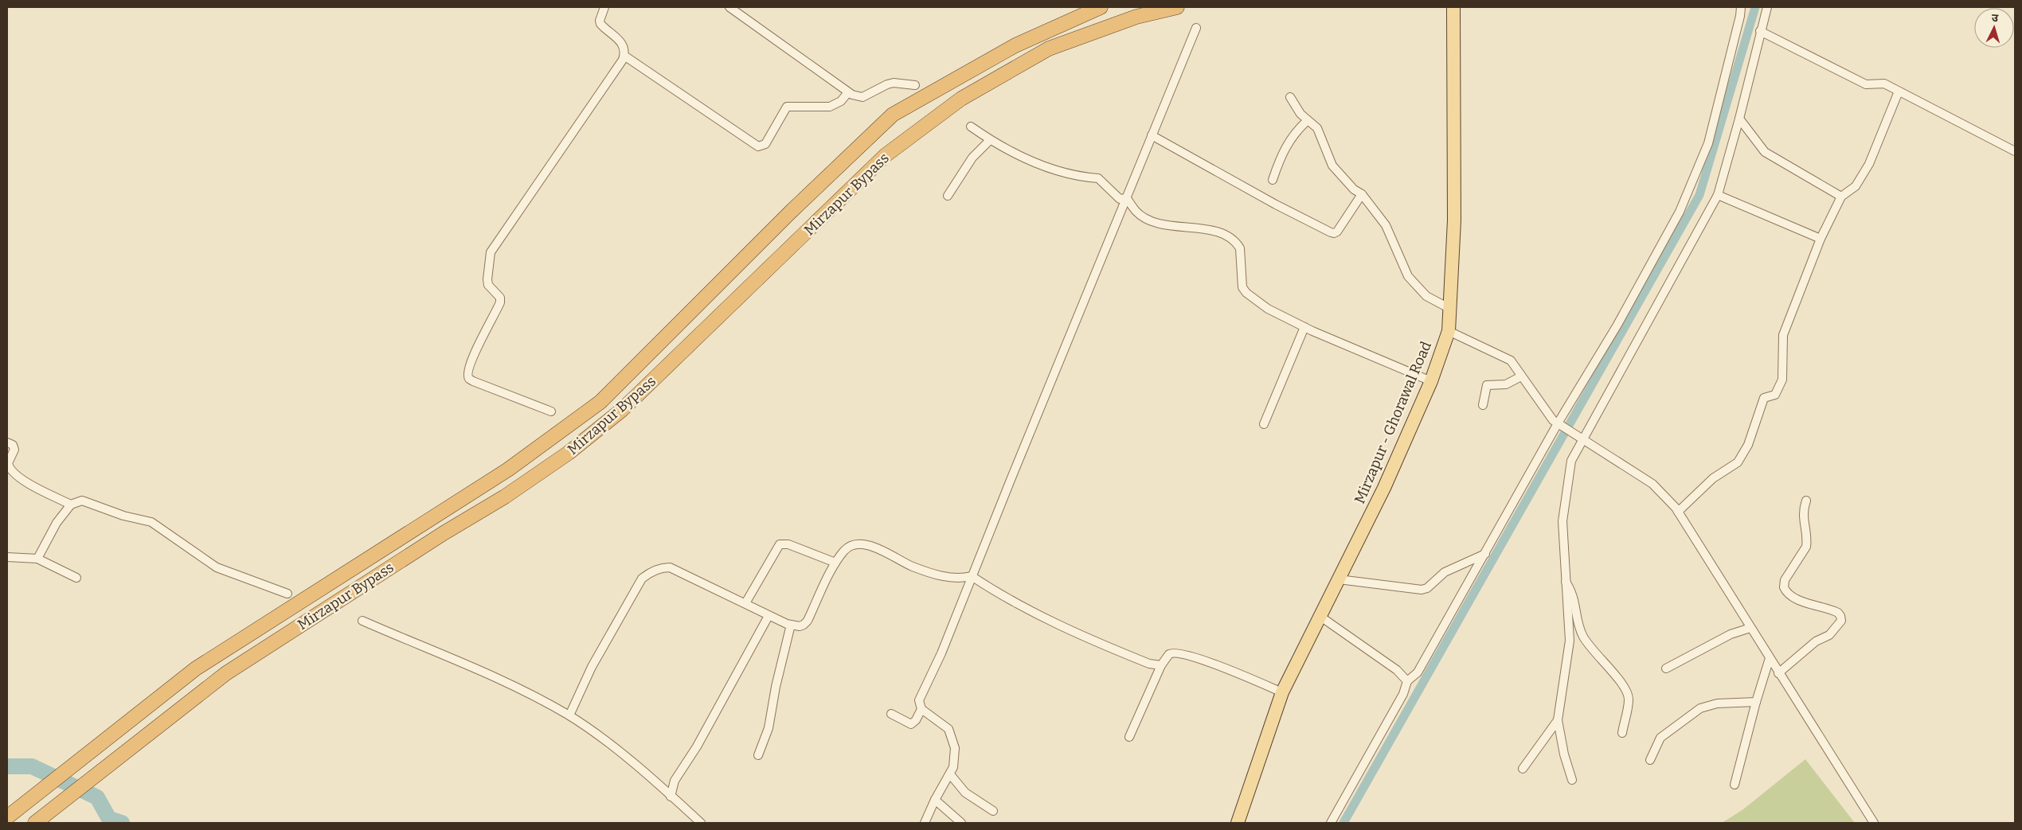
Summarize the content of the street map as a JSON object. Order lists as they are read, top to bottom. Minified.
{"streets":{"highway":["Mirzapur Bypass"],"main road":["Mirzapur - Ghorawal Road"]},"north":"top"}
